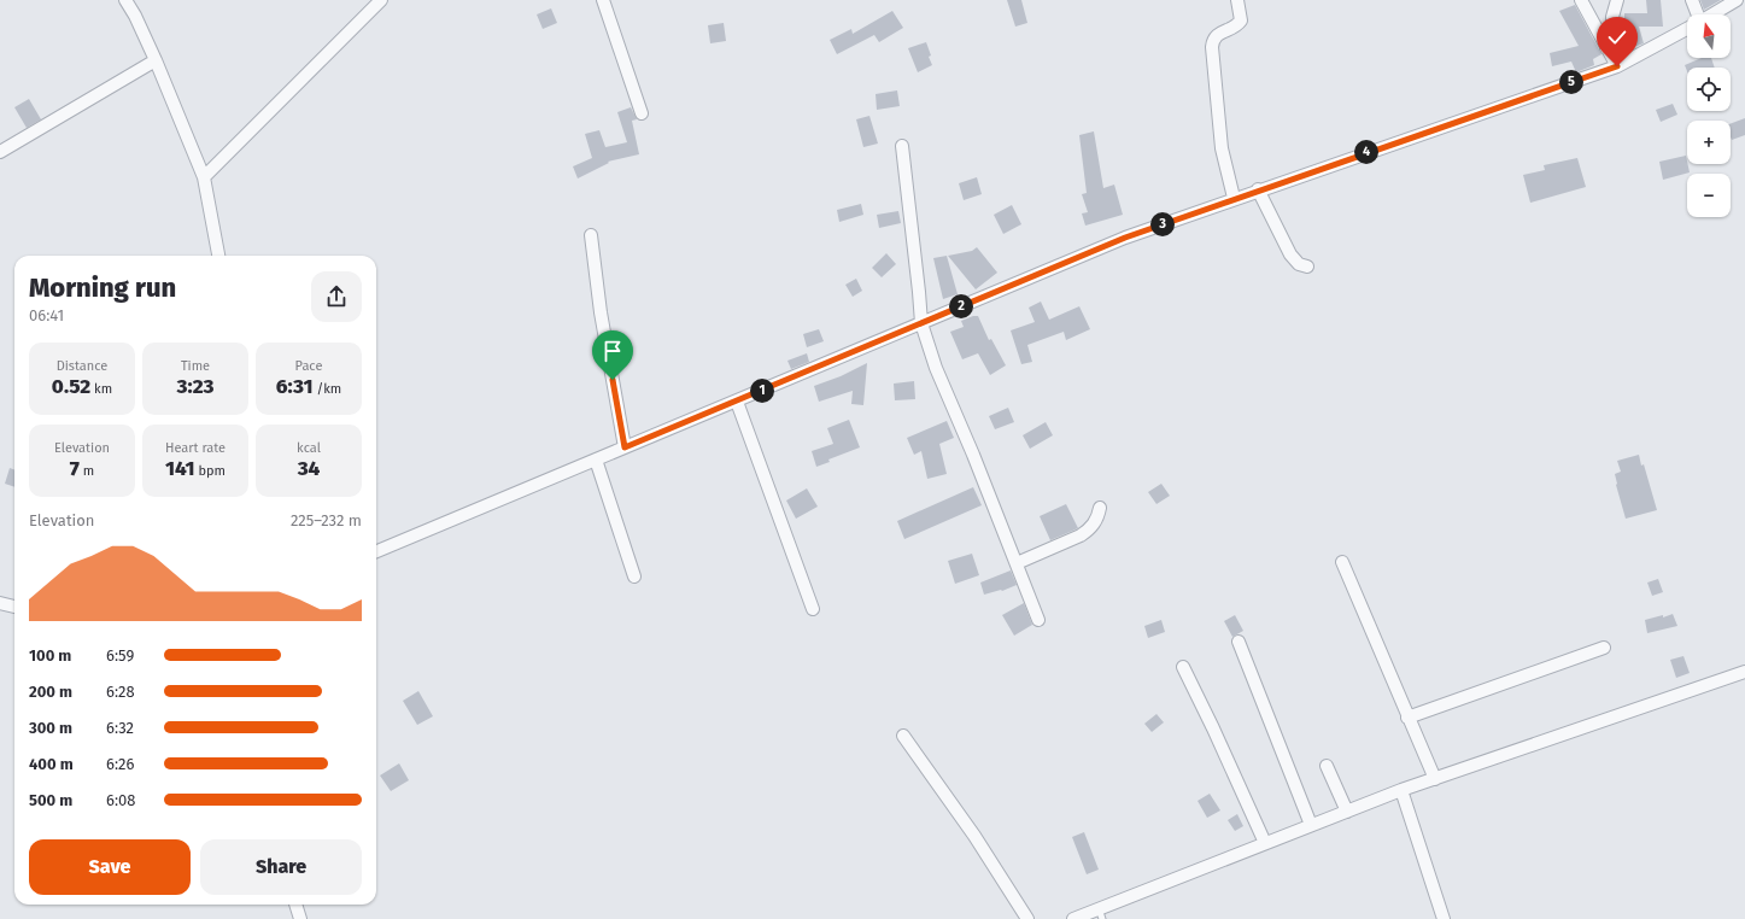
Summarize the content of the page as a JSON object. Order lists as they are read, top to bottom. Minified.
{"north":"top","page":{"map_buttons":["+","−"],"pins":["5","4","3","2","1"],"heading":["Morning run","06:41"],"stats":[["Distance","0.52 km"],["Time","3:23"],["Pace","6:31 /km"],["Elevation","7 m"],["Heart rate","141 bpm"],["kcal","34"]],"chart":["Elevation","225–232 m"],"list":[{"name":"100 m","note":"6:59"},{"name":"200 m","note":"6:28"},{"name":"300 m","note":"6:32"},{"name":"400 m","note":"6:26"},{"name":"500 m","note":"6:08"}],"buttons":["Save","Share"]}}
